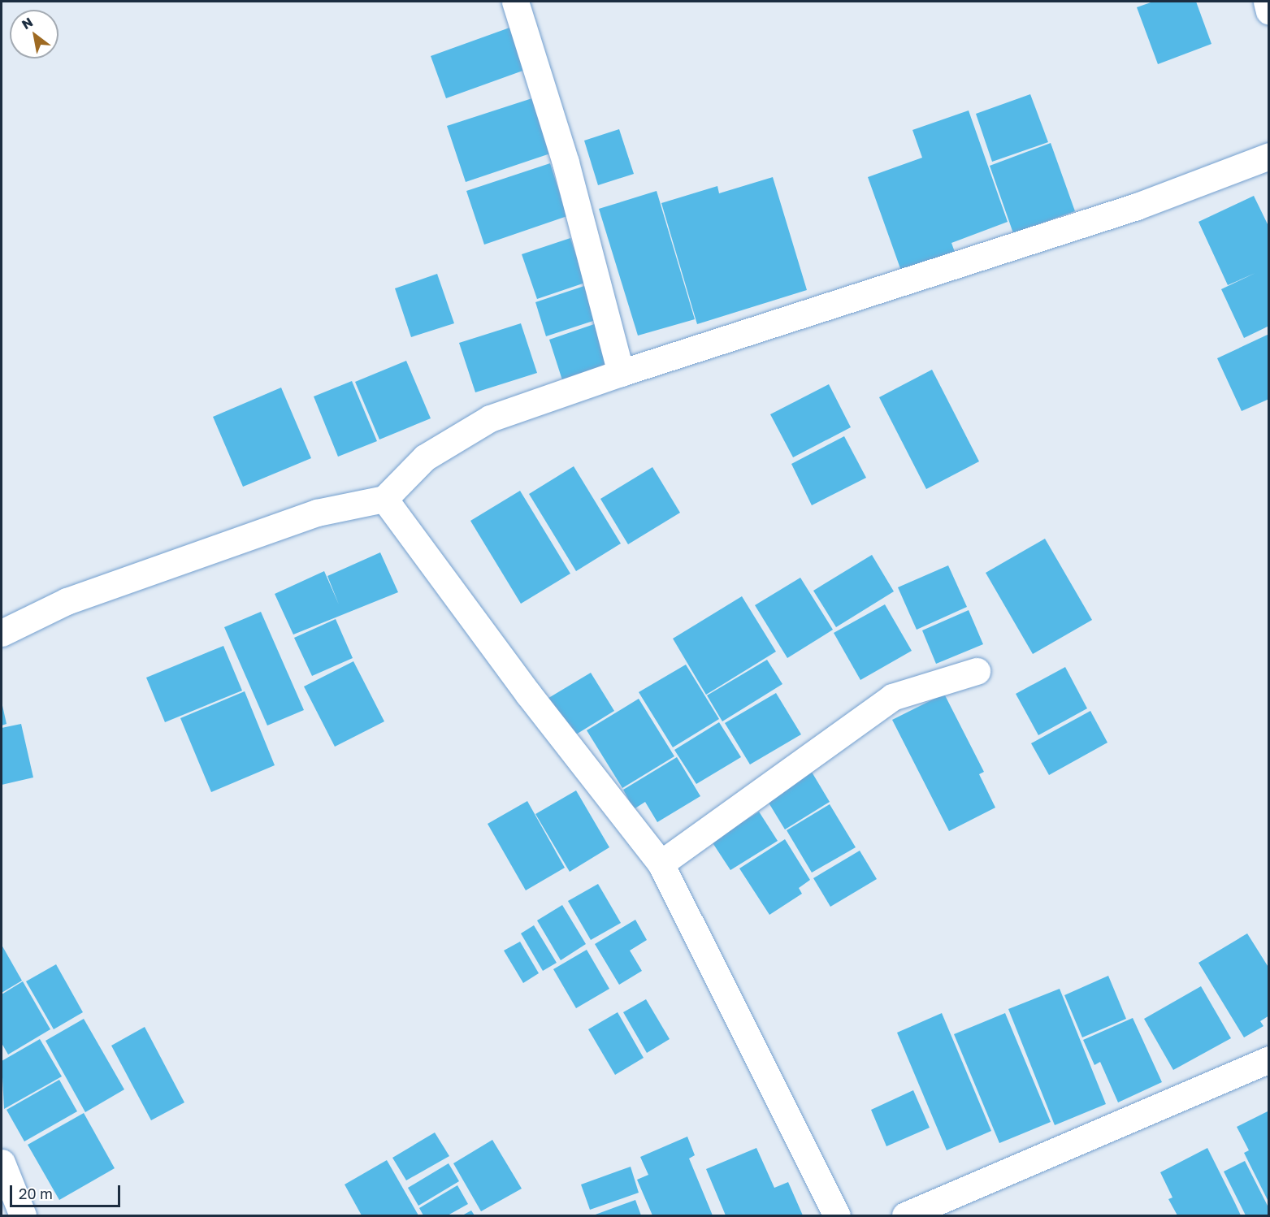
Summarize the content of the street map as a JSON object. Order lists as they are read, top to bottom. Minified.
{"scale_bar":"20 m","north":"top left"}
